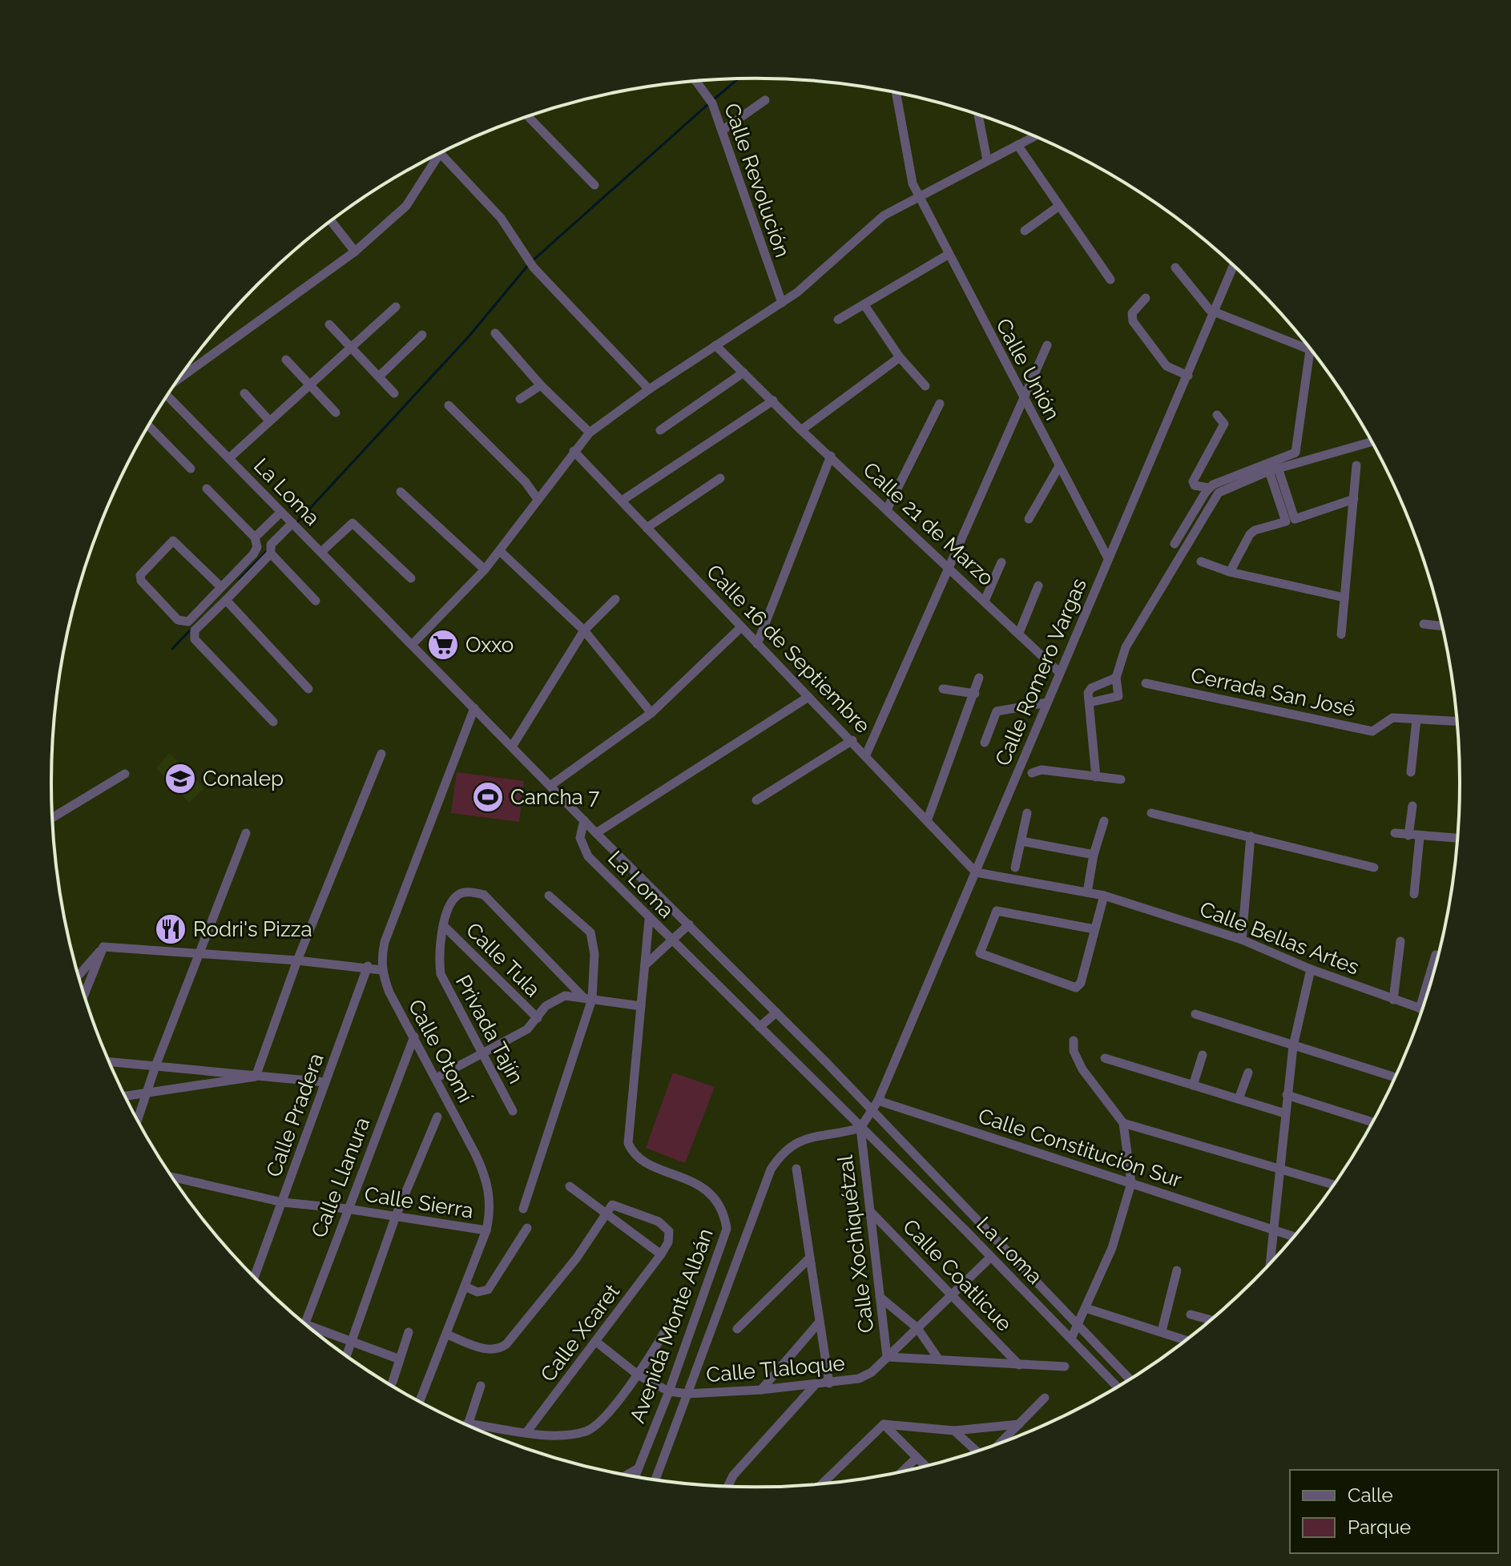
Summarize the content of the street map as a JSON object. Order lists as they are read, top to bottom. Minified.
{"streets":{"street":["Calle Revolución","Calle Unión","La Loma","Calle 21 de Marzo","Calle 16 de Septiembre","Calle Romero Vargas","Cerrada San José","Calle Bellas Artes","Calle Tula","Privada Tajín","Calle Otomí","Calle Pradera","Calle Constitución Sur","Calle Llanura","Calle Sierra","Calle Xochiquétzal","Calle Coatlicue","Avenida Monte Albán","Calle Xcaret","Calle Tlaloque"]},"crossings":[["Calle Unión","Calle Romero Vargas"],["La Loma","Calle Xochiquétzal"],["La Loma","Avenida Monte Albán"],["La Loma","Calle Tlaloque"],["Calle 21 de Marzo","Calle Romero Vargas"],["Calle 16 de Septiembre","Calle Romero Vargas"],["Calle 16 de Septiembre","Calle Bellas Artes"],["Calle Romero Vargas","Calle Bellas Artes"],["Calle Romero Vargas","Calle Constitución Sur"],["Calle Tula","Privada Tajín"],["Calle Otomí","Calle Llanura"],["Calle Otomí","Calle Sierra"],["Calle Pradera","Calle Sierra"],["Calle Llanura","Calle Sierra"],["Calle Xochiquétzal","Calle Coatlicue"],["Calle Xochiquétzal","Calle Tlaloque"],["Calle Coatlicue","Calle Tlaloque"],["Avenida Monte Albán","Calle Tlaloque"]],"places":{"supermarket":["Oxxo"],"school or university":["Conalep"],"sports":["Cancha 7"],"restaurant":["Rodri's Pizza"]},"legend":["Calle","Parque"]}
